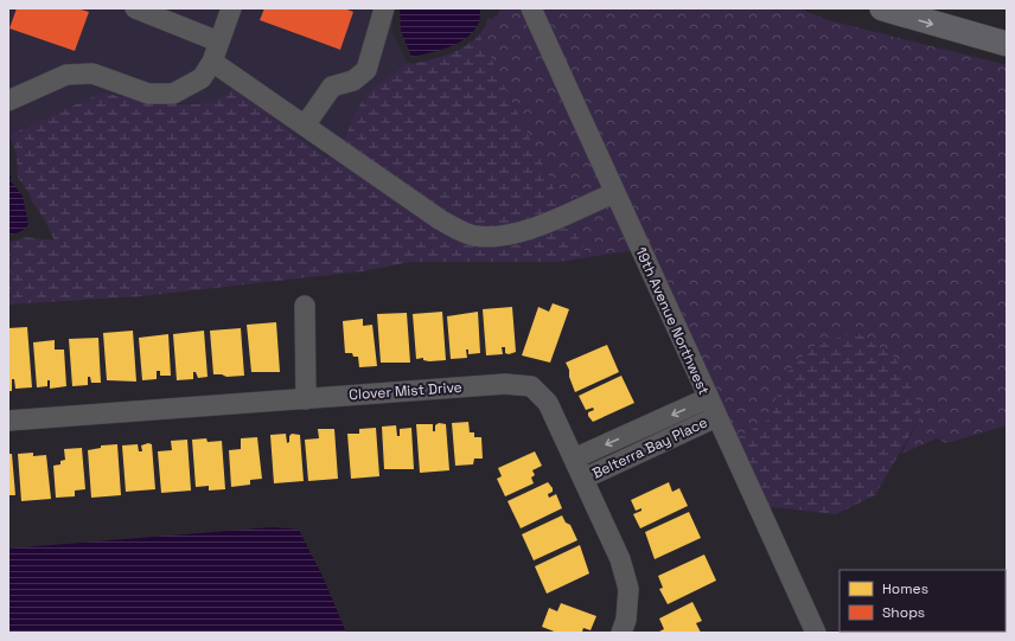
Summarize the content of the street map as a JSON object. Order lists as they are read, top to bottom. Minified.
{"streets":{"street":["19th Avenue Northwest","Clover Mist Drive","Belterra Bay Place"]},"crossings":[["19th Avenue Northwest","Belterra Bay Place"],["Clover Mist Drive","Belterra Bay Place"]],"legend":["Homes","Shops"]}
